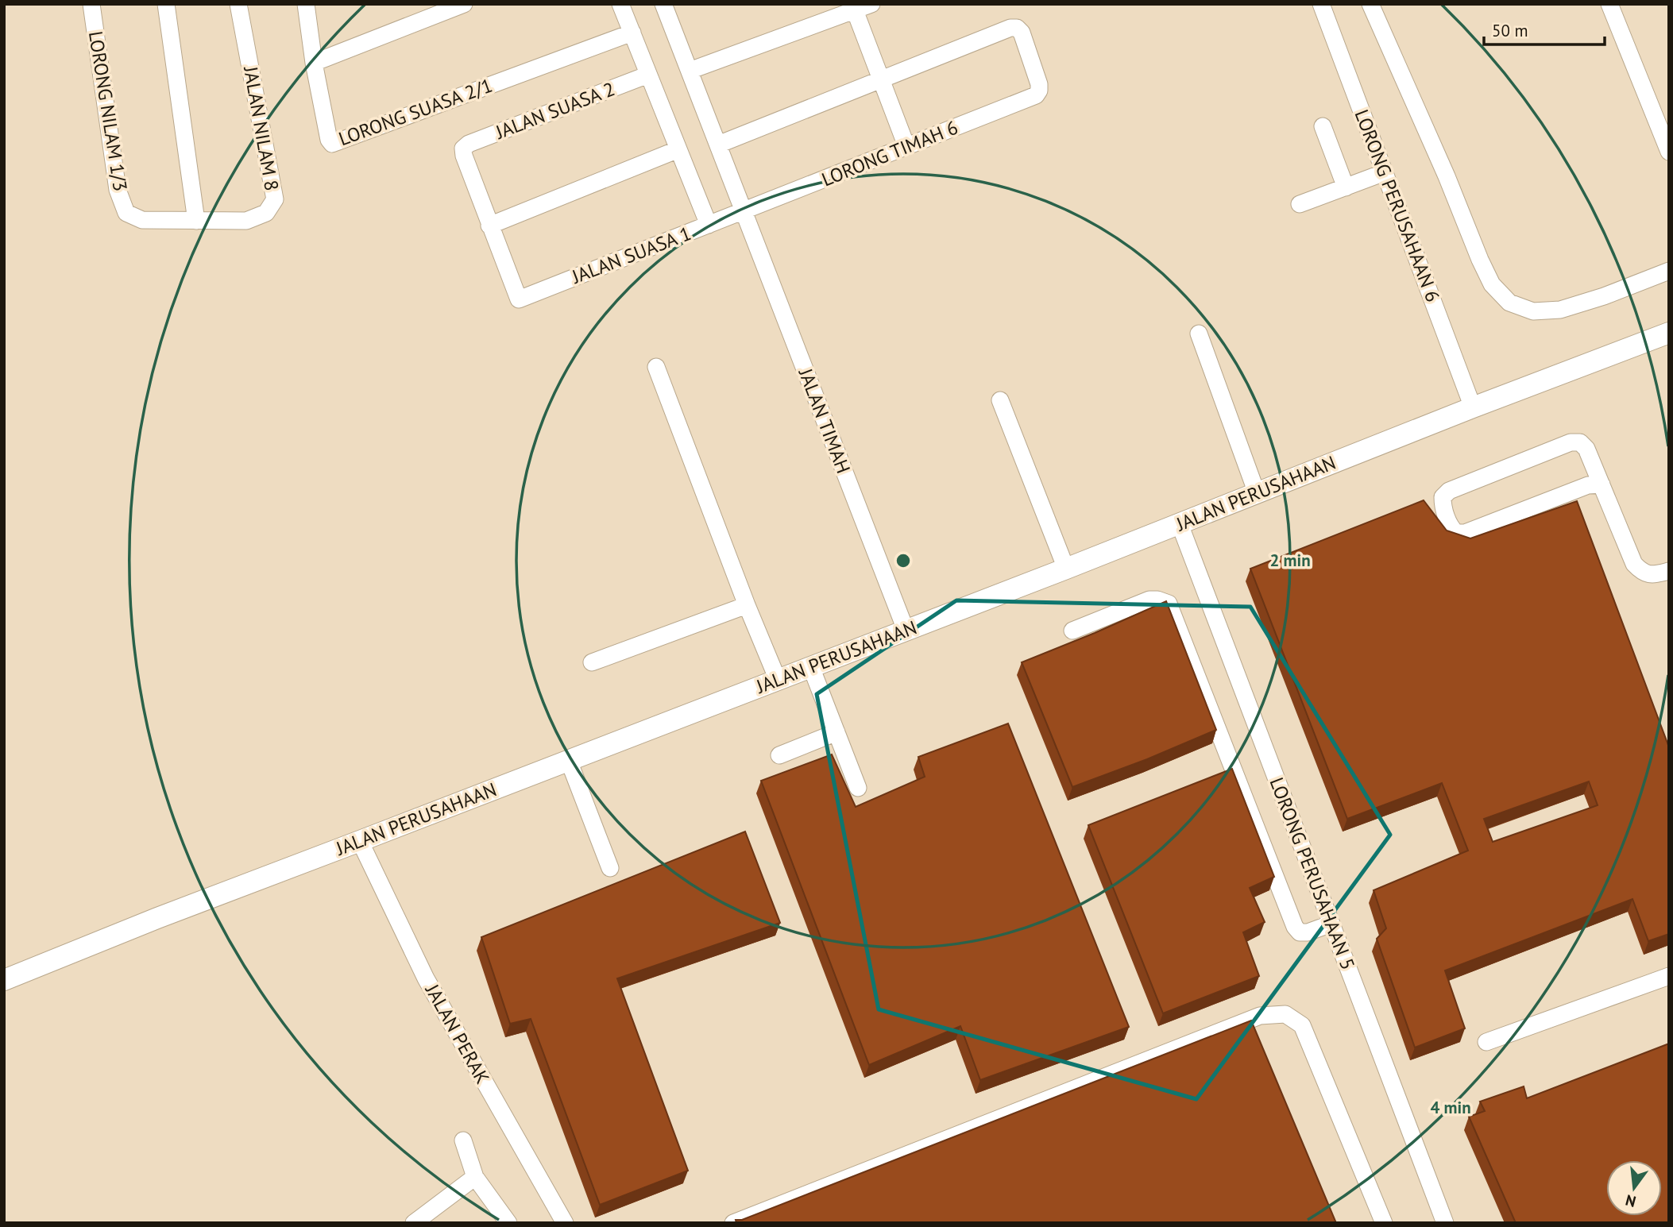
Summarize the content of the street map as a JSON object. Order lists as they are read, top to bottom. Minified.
{"streets":{"main road":["JALAN PERUSAHAAN"],"street":["JALAN SUASA 2","LORONG NILAM 1/3","LORONG SUASA 2/1","JALAN NILAM 8","LORONG TIMAH 6","LORONG PERUSAHAAN 6","JALAN SUASA 1","JALAN TIMAH","LORONG PERUSAHAAN 5","JALAN PERAK"]},"crossings":[["JALAN SUASA 2","JALAN SUASA 1"],["LORONG NILAM 1/3","JALAN NILAM 8"],["LORONG TIMAH 6","JALAN SUASA 1"],["LORONG TIMAH 6","JALAN TIMAH"],["LORONG PERUSAHAAN 6","JALAN PERUSAHAAN"],["JALAN SUASA 1","JALAN TIMAH"],["JALAN TIMAH","JALAN PERUSAHAAN"],["JALAN PERUSAHAAN","LORONG PERUSAHAAN 5"],["JALAN PERUSAHAAN","JALAN PERAK"]],"scale_bar":"50 m","north":"bottom","rings":["2 min","4 min"]}
